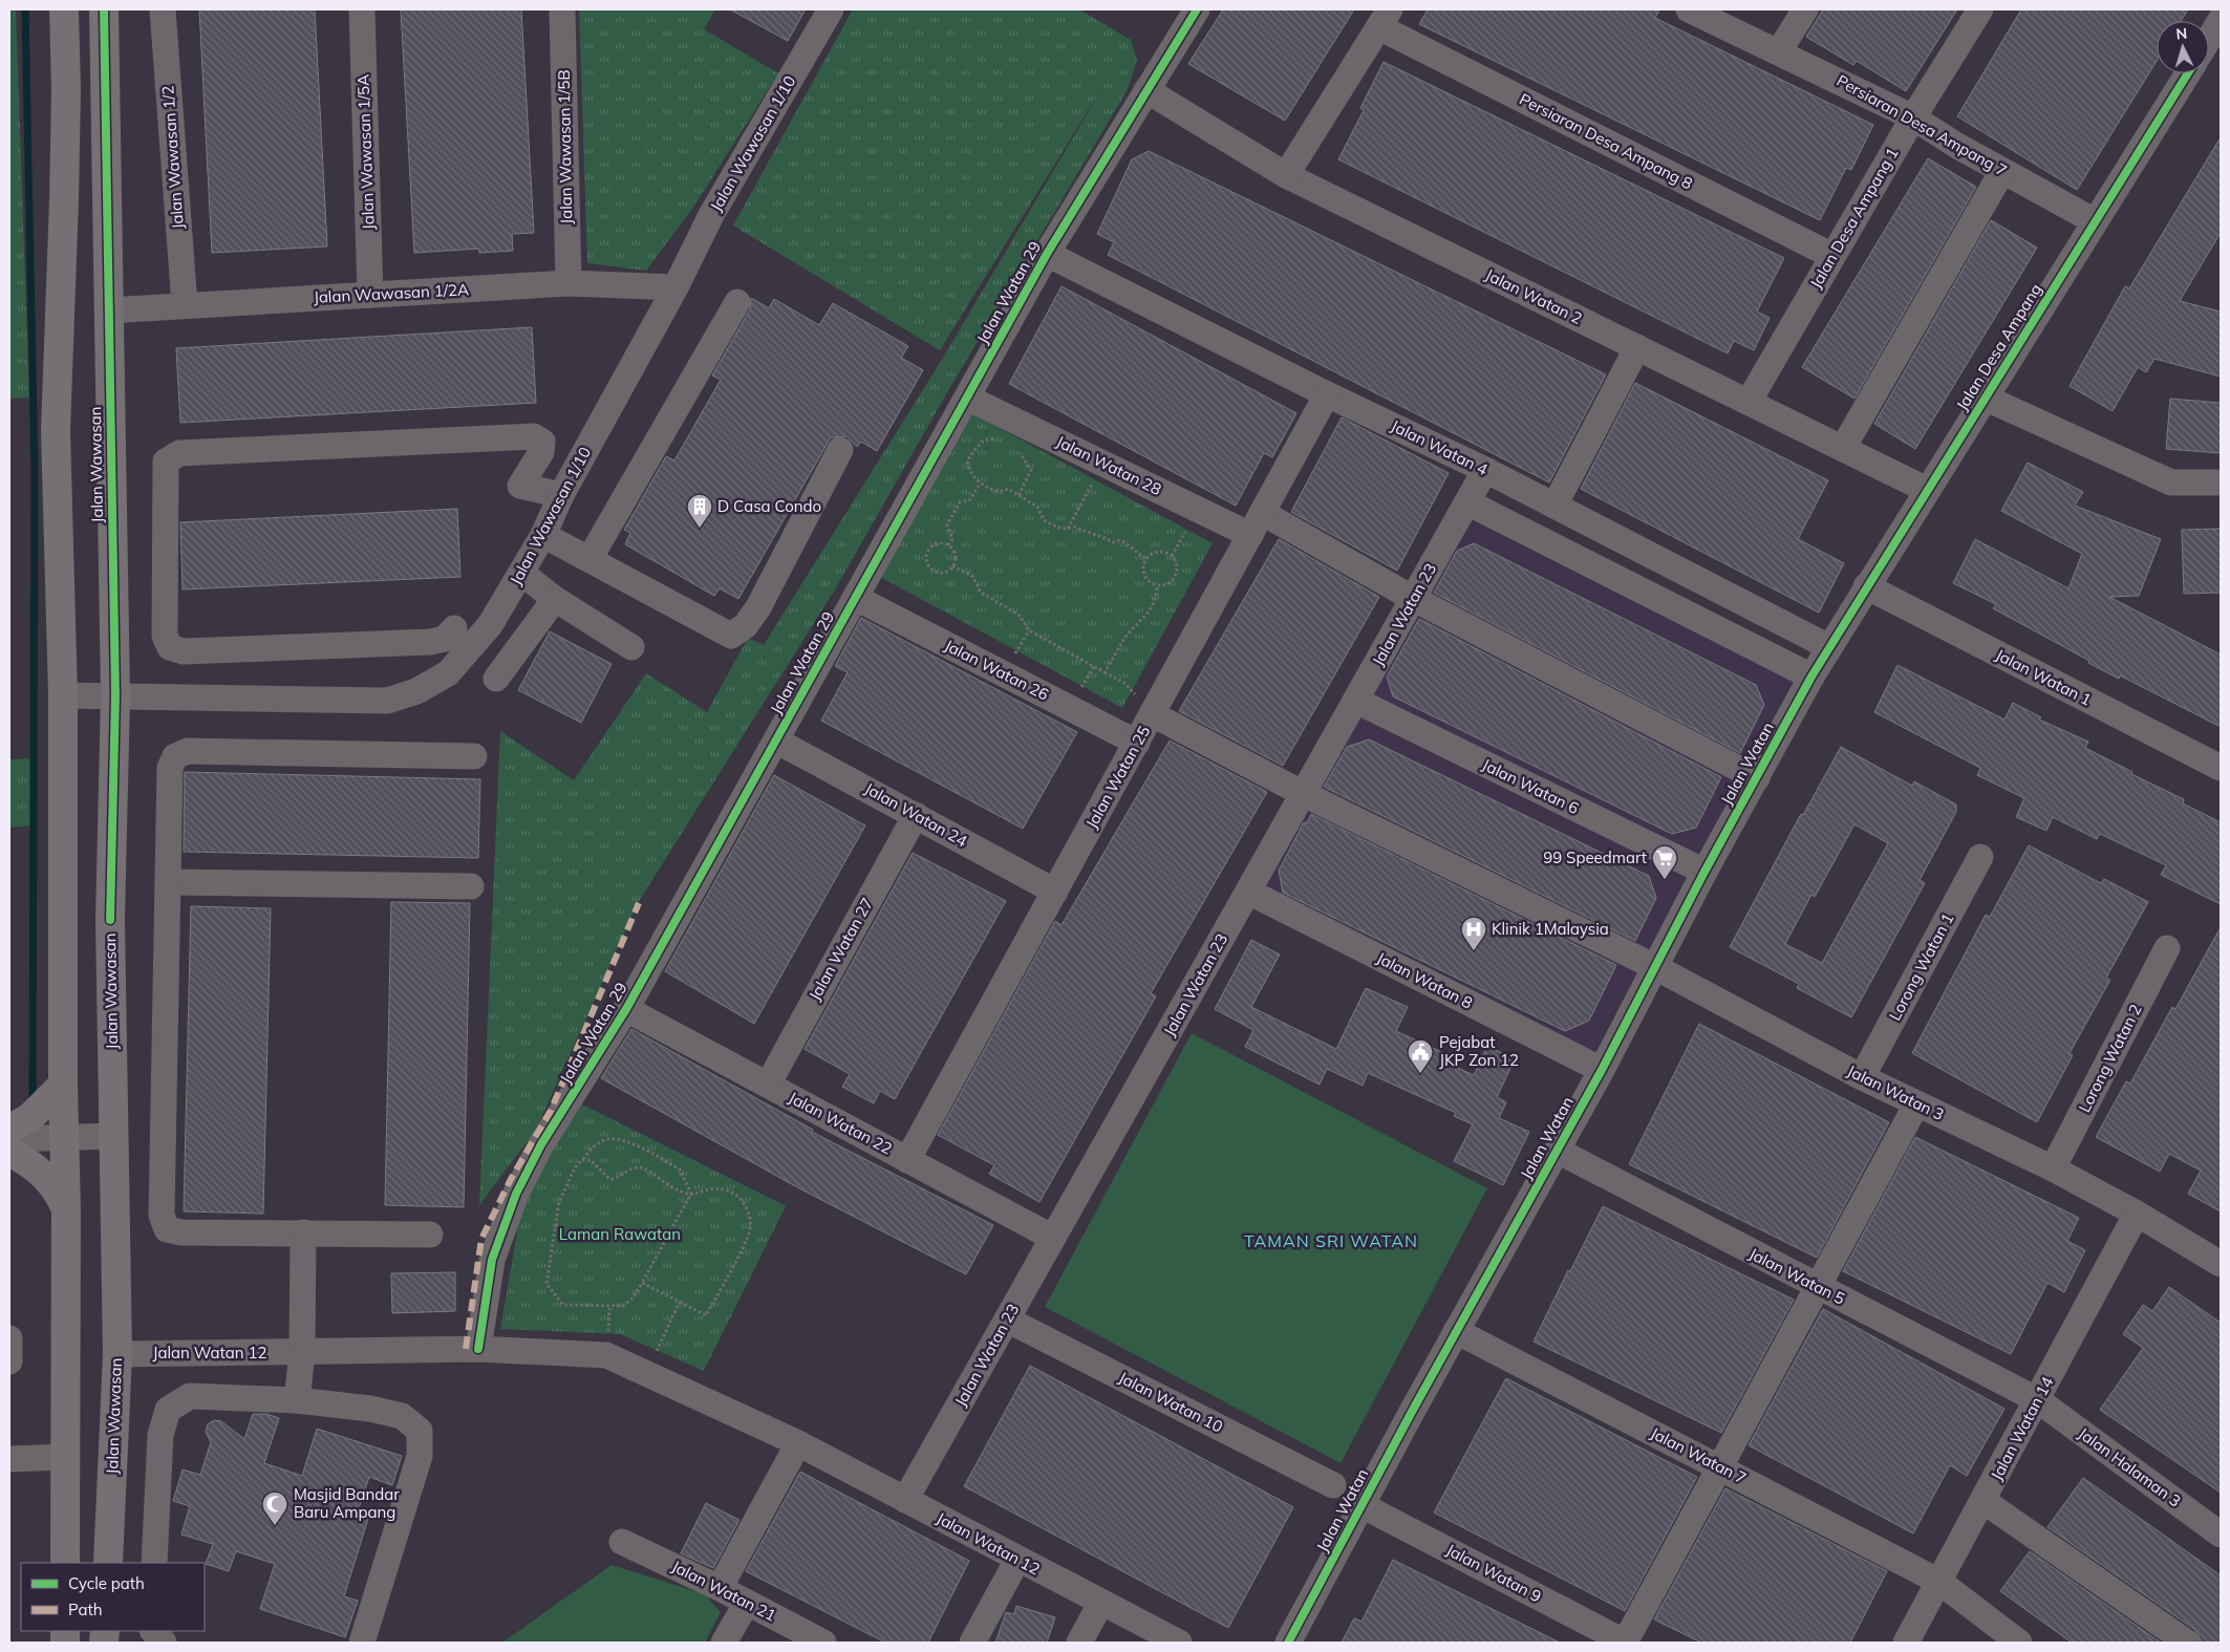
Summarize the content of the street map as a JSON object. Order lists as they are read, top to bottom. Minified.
{"streets":{"main road":["Jalan Wawasan"],"street":["Persiaran Desa Ampang 7","Persiaran Desa Ampang 8","Jalan Wawasan 1/10","Jalan Wawasan 1/5B","Jalan Wawasan 1/5A","Jalan Wawasan 1/2","Jalan Desa Ampang 1","Jalan Watan 29","Jalan Wawasan 1/2A","Jalan Watan 2","Jalan Desa Ampang","Jalan Watan 4","Jalan Watan 28","Jalan Watan 23","Jalan Watan 26","Jalan Watan 1","Jalan Watan","Jalan Watan 25","Jalan Watan 6","Jalan Watan 24","Jalan Watan 27","Lorong Watan 1","Jalan Watan 8","Lorong Watan 2","Jalan Watan 3","Jalan Watan 22","Jalan Watan 5","Jalan Watan 12","Jalan Watan 10","Jalan Watan 14","Jalan Watan 7","Jalan Halaman 3","Jalan Watan 9","Jalan Watan 21"]},"crossings":[["Persiaran Desa Ampang 7","Jalan Desa Ampang 1"],["Persiaran Desa Ampang 7","Jalan Desa Ampang"],["Persiaran Desa Ampang 8","Jalan Desa Ampang 1"],["Jalan Wawasan 1/10","Jalan Wawasan 1/2A"],["Jalan Wawasan 1/10","Jalan Wawasan"],["Jalan Wawasan 1/5B","Jalan Wawasan 1/2A"],["Jalan Wawasan 1/5A","Jalan Wawasan 1/2A"],["Jalan Wawasan 1/2","Jalan Wawasan 1/2A"],["Jalan Desa Ampang 1","Jalan Watan 2"],["Jalan Watan 29","Jalan Watan 2"],["Jalan Watan 29","Jalan Watan 4"],["Jalan Watan 29","Jalan Watan 28"],["Jalan Watan 29","Jalan Watan 26"],["Jalan Watan 29","Jalan Watan 24"],["Jalan Watan 29","Jalan Watan 22"],["Jalan Watan 29","Jalan Watan 12"],["Jalan Wawasan 1/2A","Jalan Wawasan"],["Jalan Watan 2","Jalan Desa Ampang"],["Jalan Desa Ampang","Jalan Watan 4"],["Jalan Desa Ampang","Jalan Watan 1"],["Jalan Desa Ampang","Jalan Watan"],["Jalan Watan 4","Jalan Watan 23"],["Jalan Watan 4","Jalan Watan"],["Jalan Watan 4","Jalan Watan 25"],["Jalan Wawasan","Jalan Watan 12"],["Jalan Watan 28","Jalan Watan 23"],["Jalan Watan 28","Jalan Watan"],["Jalan Watan 28","Jalan Watan 25"],["Jalan Watan 23","Jalan Watan 6"],["Jalan Watan 23","Jalan Watan 8"],["Jalan Watan 23","Jalan Watan 3"],["Jalan Watan 23","Jalan Watan 22"],["Jalan Watan 23","Jalan Watan 12"],["Jalan Watan 23","Jalan Watan 10"],["Jalan Watan 26","Jalan Watan 25"],["Jalan Watan","Jalan Watan 6"],["Jalan Watan","Jalan Watan 8"],["Jalan Watan","Jalan Watan 3"],["Jalan Watan","Jalan Watan 5"],["Jalan Watan","Jalan Watan 7"],["Jalan Watan","Jalan Watan 9"],["Jalan Watan 25","Jalan Watan 24"],["Jalan Watan 25","Jalan Watan 3"],["Jalan Watan 25","Jalan Watan 22"],["Jalan Watan 24","Jalan Watan 27"],["Jalan Watan 27","Jalan Watan 22"],["Lorong Watan 1","Jalan Watan 3"],["Lorong Watan 2","Jalan Watan 3"],["Jalan Watan 3","Jalan Watan 14"],["Jalan Watan 5","Jalan Watan 14"],["Jalan Watan 5","Jalan Halaman 3"],["Jalan Watan 14","Jalan Watan 7"],["Jalan Watan 14","Jalan Halaman 3"]],"districts":["TAMAN SRI WATAN"],"parks":["Laman Rawatan"],"places":{"building":["D Casa Condo"],"supermarket":["99 Speedmart"],"hospital":["Klinik 1Malaysia"],"public building":["Pejabat JKP Zon 12"],"mosque":["Masjid Bandar Baru Ampang"]},"legend":["Cycle path","Path"],"north":"top"}
